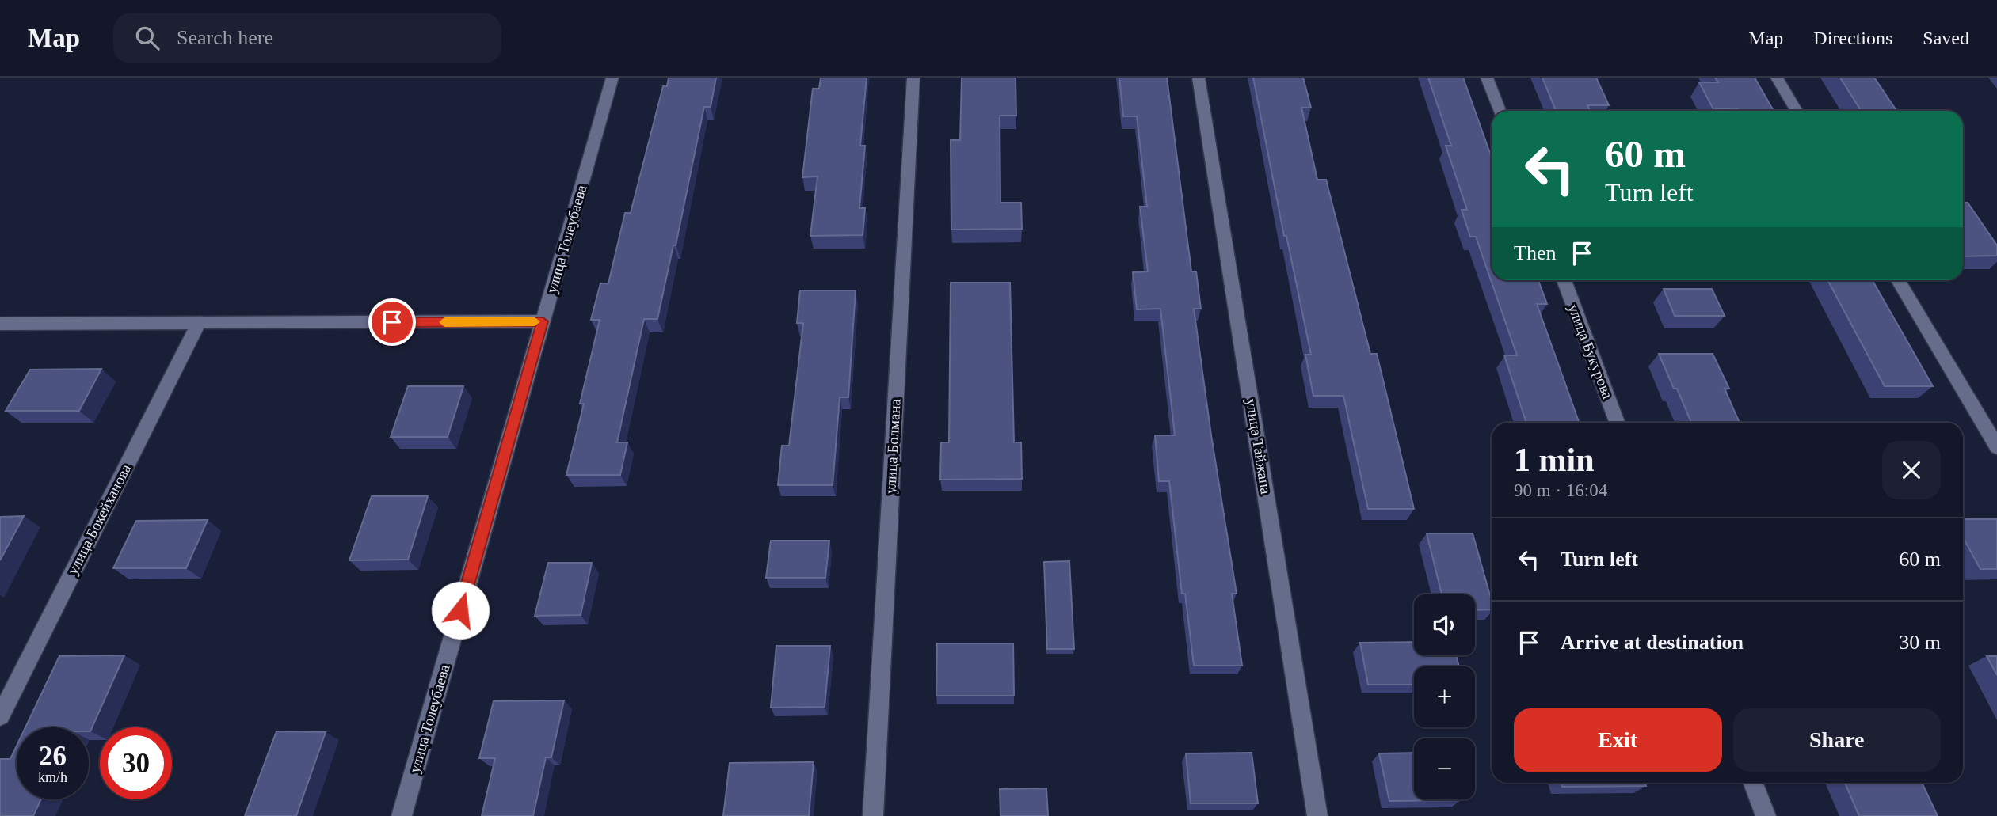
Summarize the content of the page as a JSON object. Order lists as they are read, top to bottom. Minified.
{"streets":{"street":["улица Толеубаева","улица Букурова","улица Болмана","улица Тайжана","улица Бокейханова"]},"page":{"header":"Map","search":"Search here","nav":["Map","Directions","Saved"],"turn":["60 m","Turn left"],"then":"Then","heading":["1 min","90 m · 16:04"],"list":[{"name":"Turn left","value":"60 m"},{"name":"Arrive at destination","value":"30 m"}],"map_buttons":["+","−"],"buttons":["Exit","Share"],"speed":"26 km/h","limit":"30"}}
